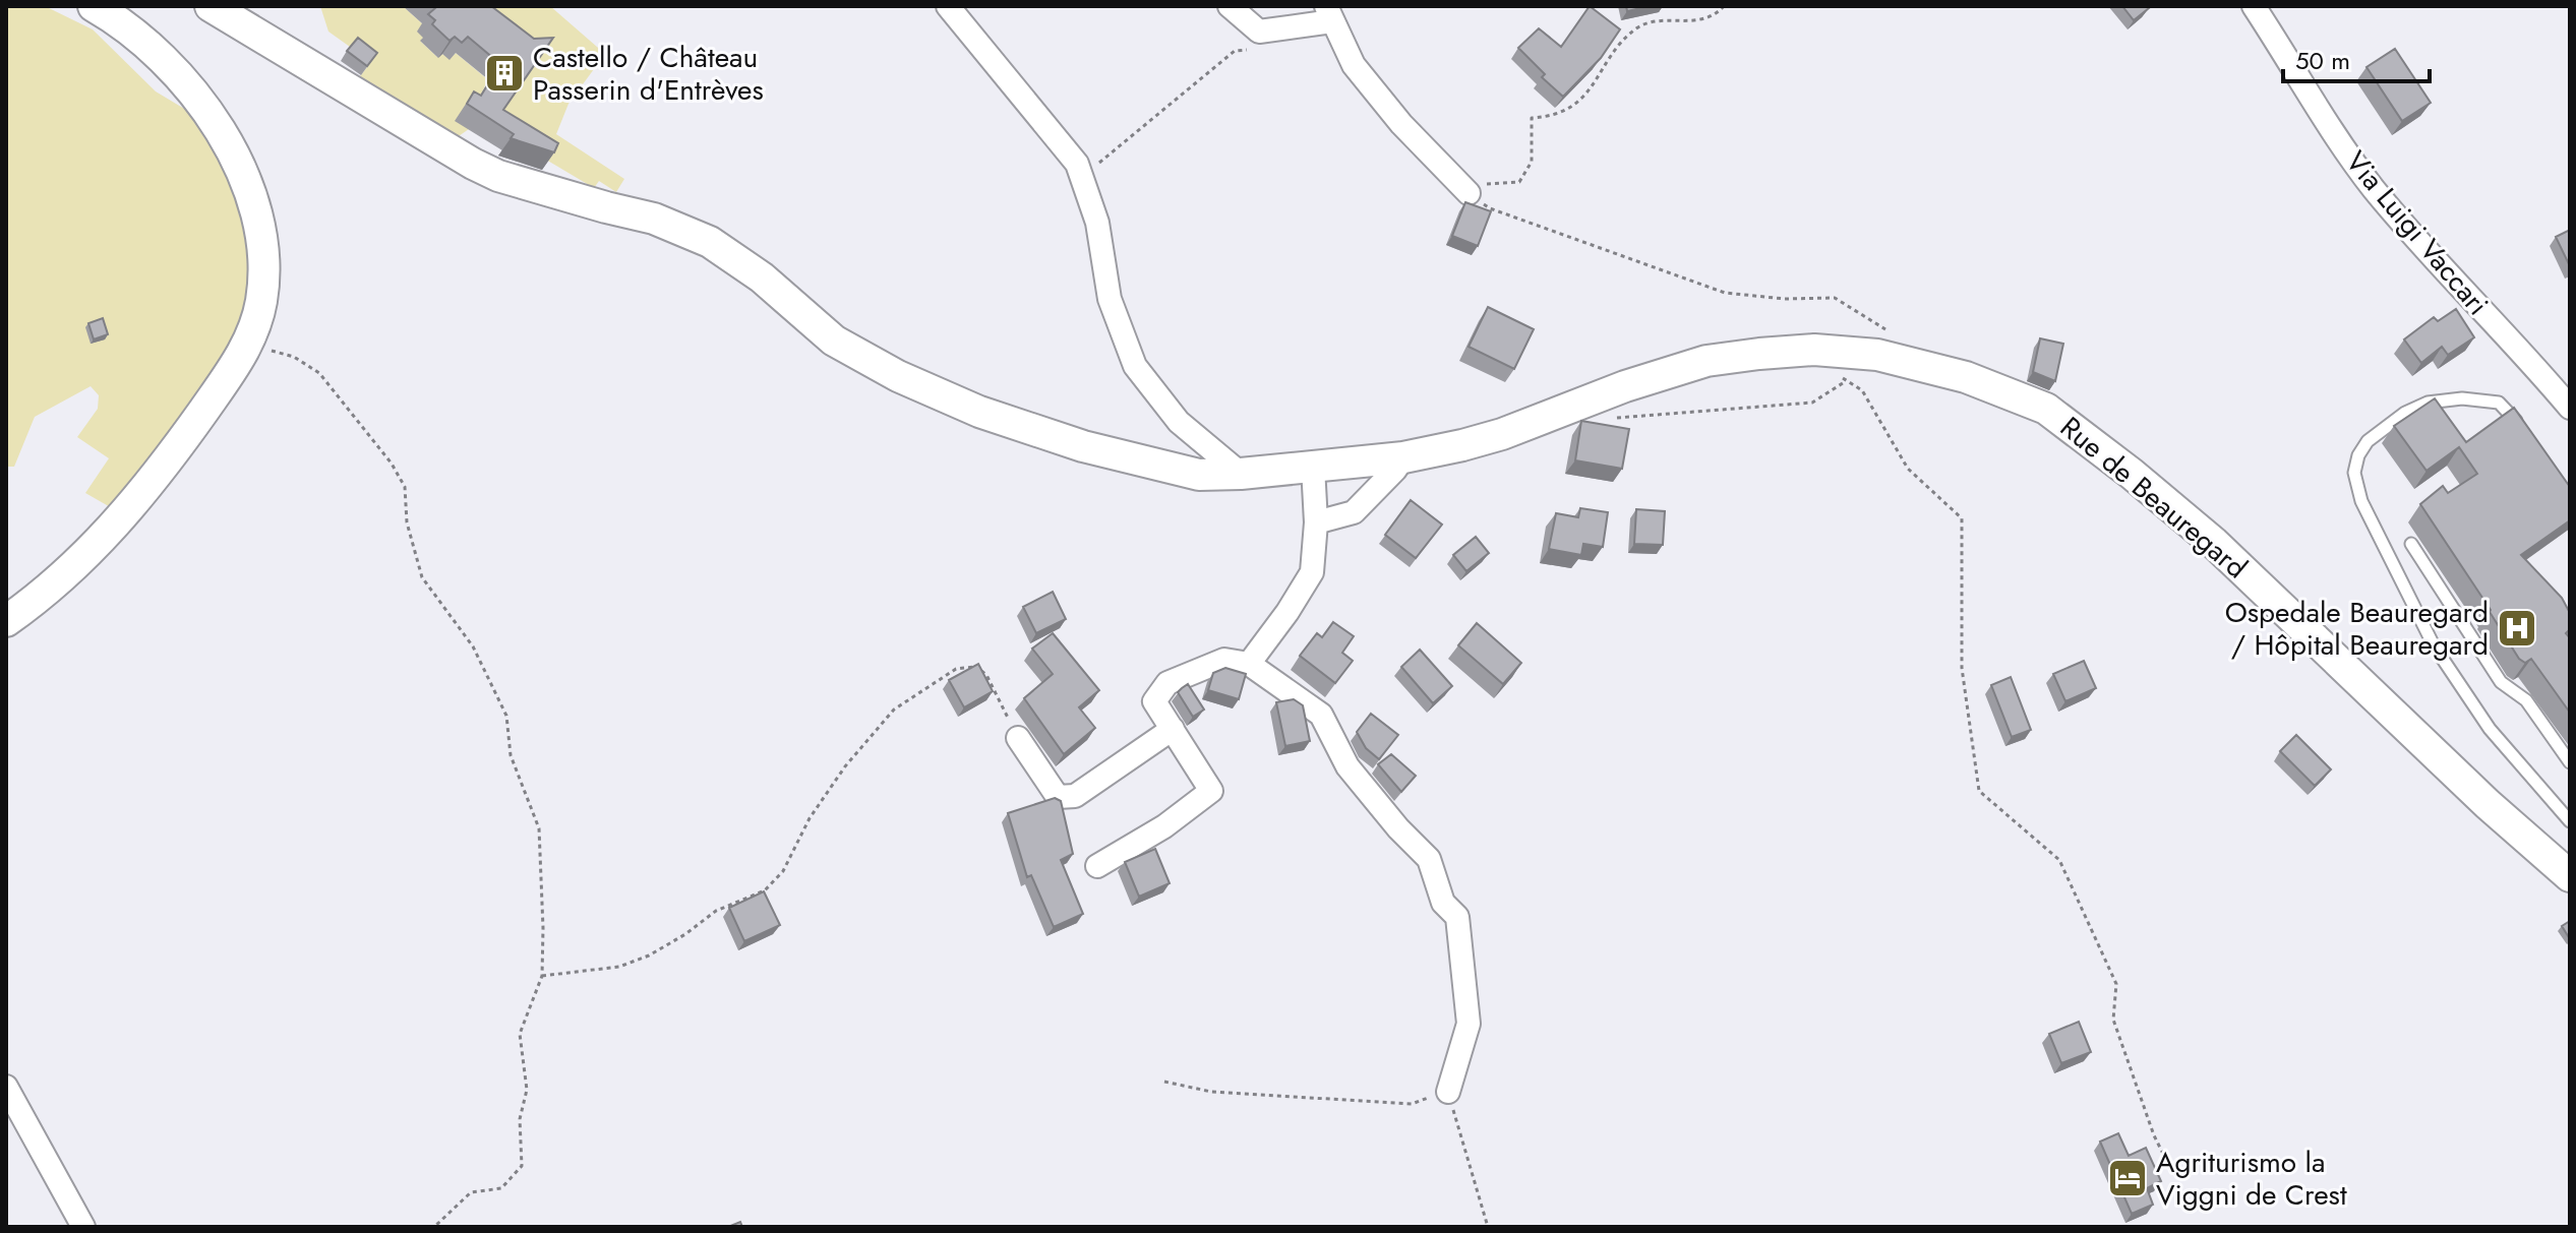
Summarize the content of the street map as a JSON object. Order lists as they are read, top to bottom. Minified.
{"streets":{"street":["Via Luigi Vaccari","Rue de Beauregard"]},"places":{"building":["Castello / Château Passerin d'Entrèves"],"hospital":["Ospedale Beauregard / Hôpital Beauregard"],"hotel":["Agriturismo la Viggni de Crest"]},"scale_bar":"50 m"}
